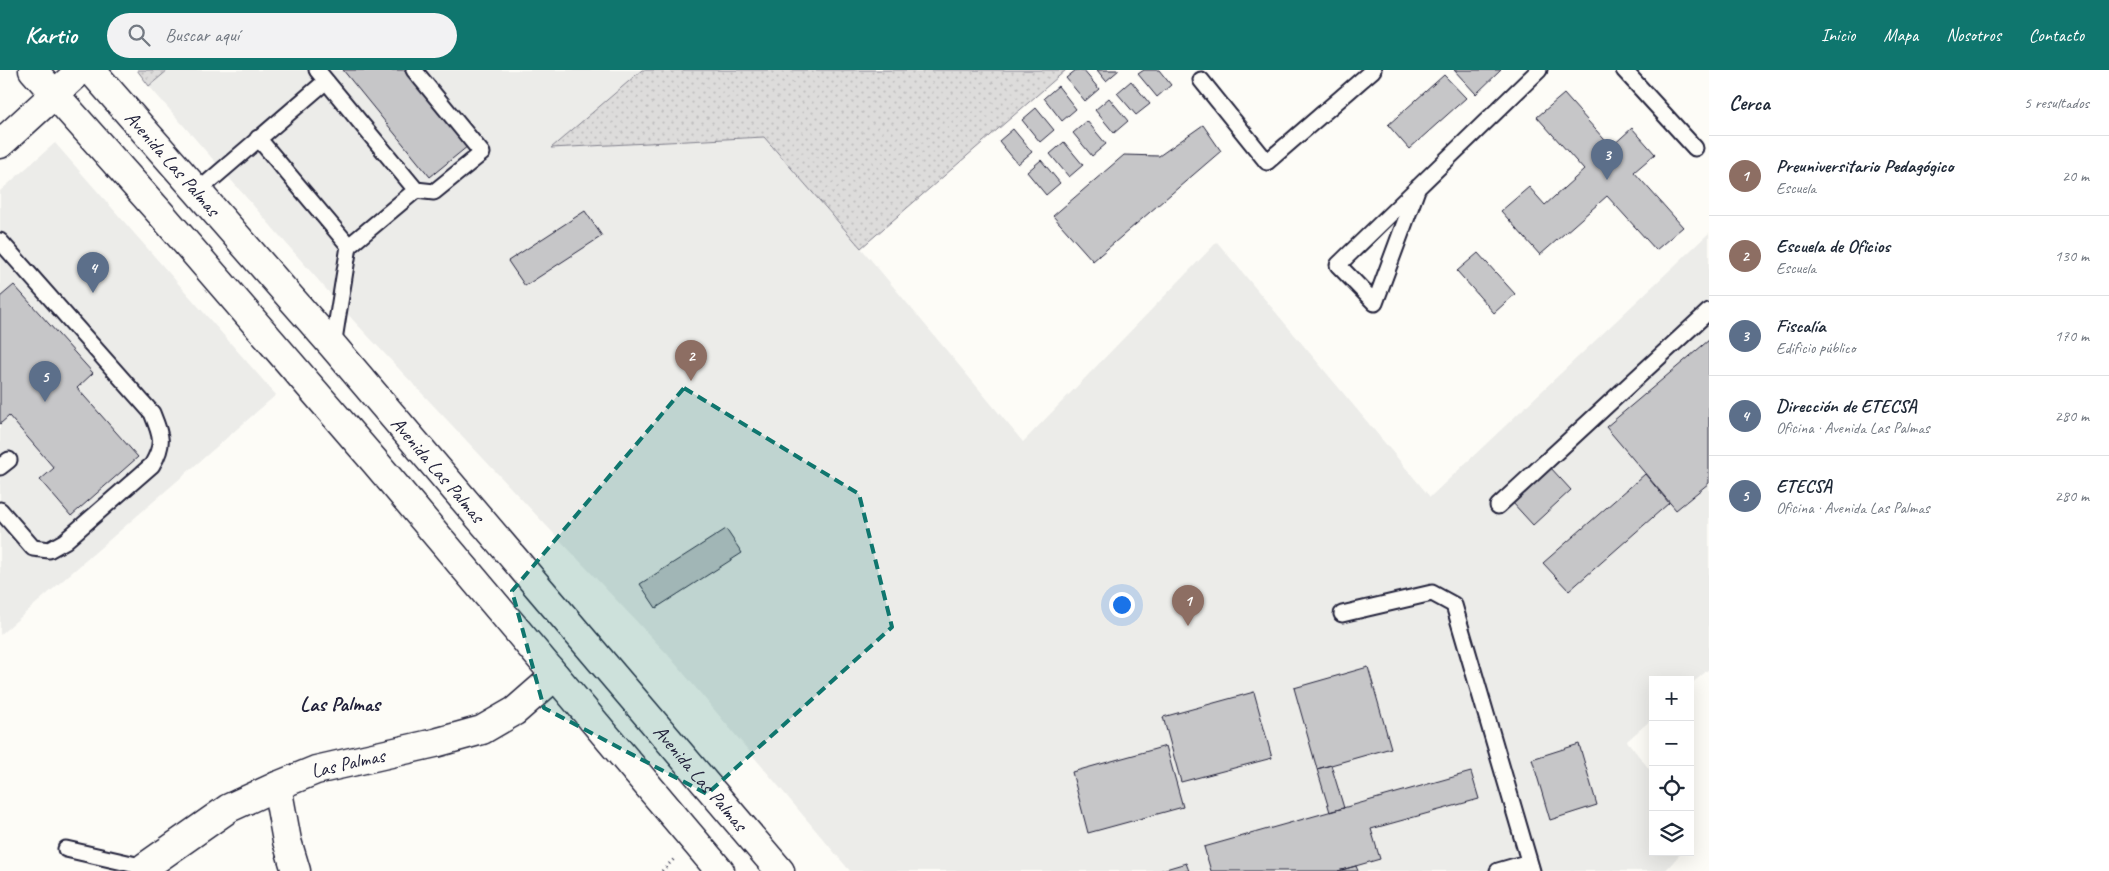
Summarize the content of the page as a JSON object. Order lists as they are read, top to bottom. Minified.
{"streets":{"street":["Avenida Las Palmas","Las Palmas"]},"districts":["Las Palmas"],"page":{"header":"Kartio","search":"Buscar aquí","nav":["Inicio","Mapa","Nosotros","Contacto"],"heading":["Cerca","5 resultados"],"list":[{"mark":"1","name":"Preuniversitario Pedagógico","note":"Escuela","value":"20 m"},{"mark":"2","name":"Escuela de Oficios","note":"Escuela","value":"130 m"},{"mark":"3","name":"Fiscalía","note":"Edificio público","value":"170 m"},{"mark":"4","name":"Dirección de ETECSA","note":"Oficina · Avenida Las Palmas","value":"280 m"},{"mark":"5","name":"ETECSA","note":"Oficina · Avenida Las Palmas","value":"280 m"}],"pins":["3","4","2","5","1"],"map_buttons":["+","−"]}}
